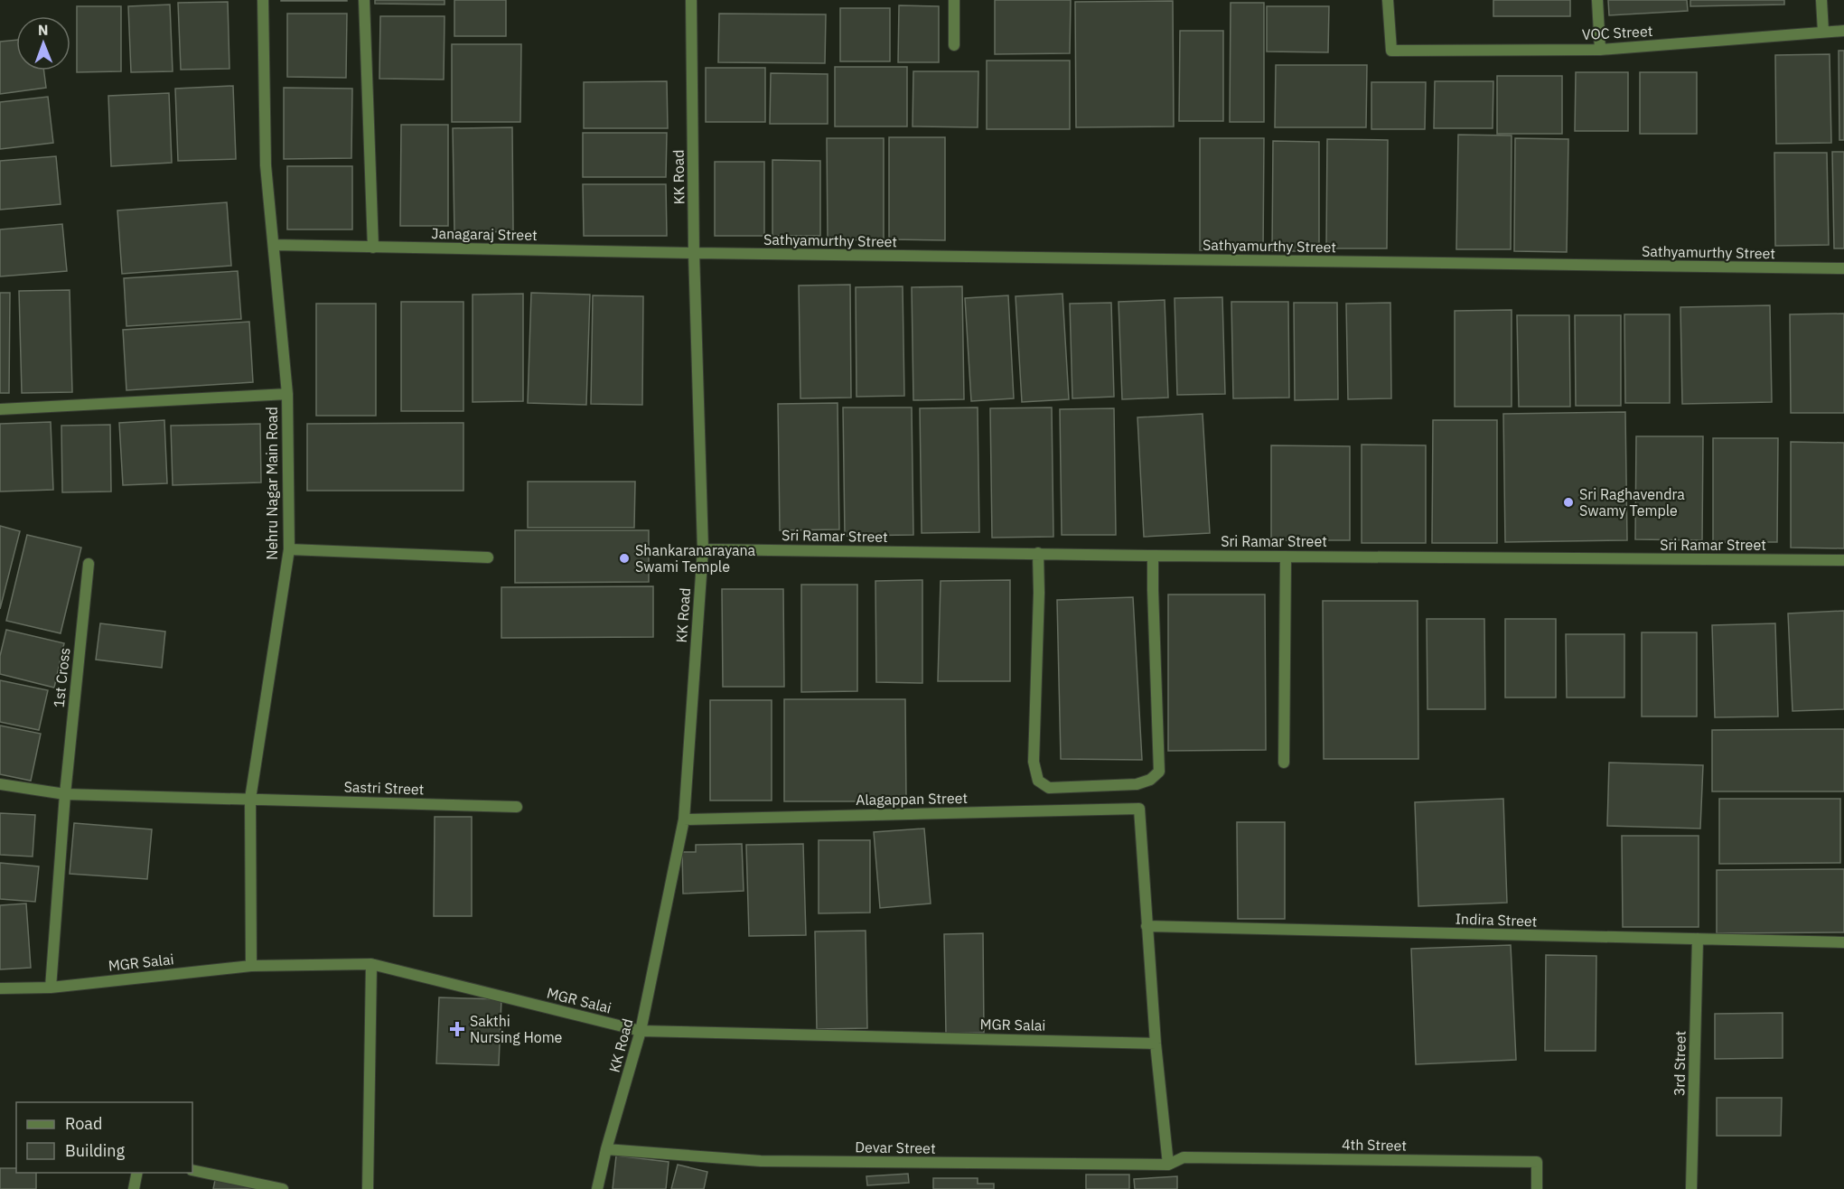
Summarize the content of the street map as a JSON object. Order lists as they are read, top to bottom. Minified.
{"streets":{"street":["VOC Street","KK Road","Janagaraj Street","Sathyamurthy Street","Nehru Nagar Main Road","Sri Ramar Street","1st Cross","Sastri Street","Alagappan Street","Indira Street","MGR Salai","3rd Street","4th Street","Devar Street"]},"crossings":[["KK Road","Janagaraj Street"],["KK Road","Sathyamurthy Street"],["KK Road","Sri Ramar Street"],["KK Road","Alagappan Street"],["KK Road","MGR Salai"],["KK Road","Devar Street"],["Janagaraj Street","Sathyamurthy Street"],["Janagaraj Street","Nehru Nagar Main Road"],["Nehru Nagar Main Road","Sastri Street"],["Nehru Nagar Main Road","MGR Salai"],["1st Cross","Sastri Street"],["1st Cross","MGR Salai"],["Alagappan Street","Indira Street"],["Indira Street","3rd Street"],["4th Street","Devar Street"]],"places":{"other":["Sri Raghavendra Swamy Temple","Shankaranarayana Swami Temple"],"health":["Sakthi Nursing Home"]},"legend":["Road","Building"],"north":"top"}
